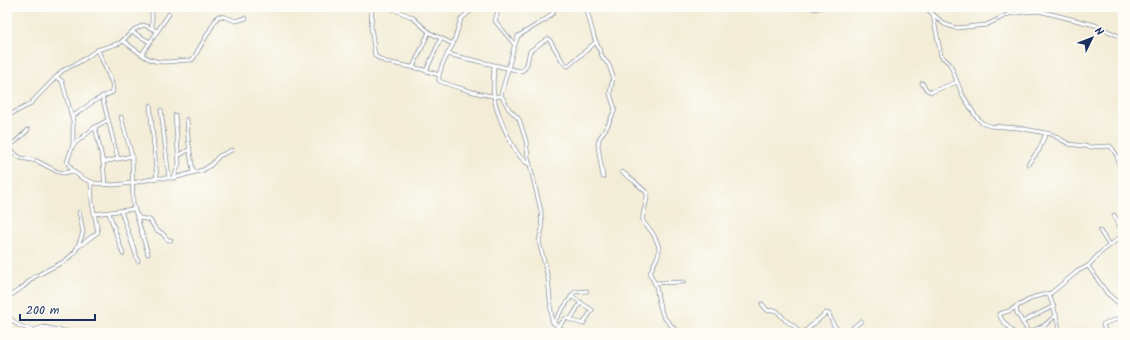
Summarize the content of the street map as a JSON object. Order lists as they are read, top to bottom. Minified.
{"scale_bar":"200 m","north":"top right"}
